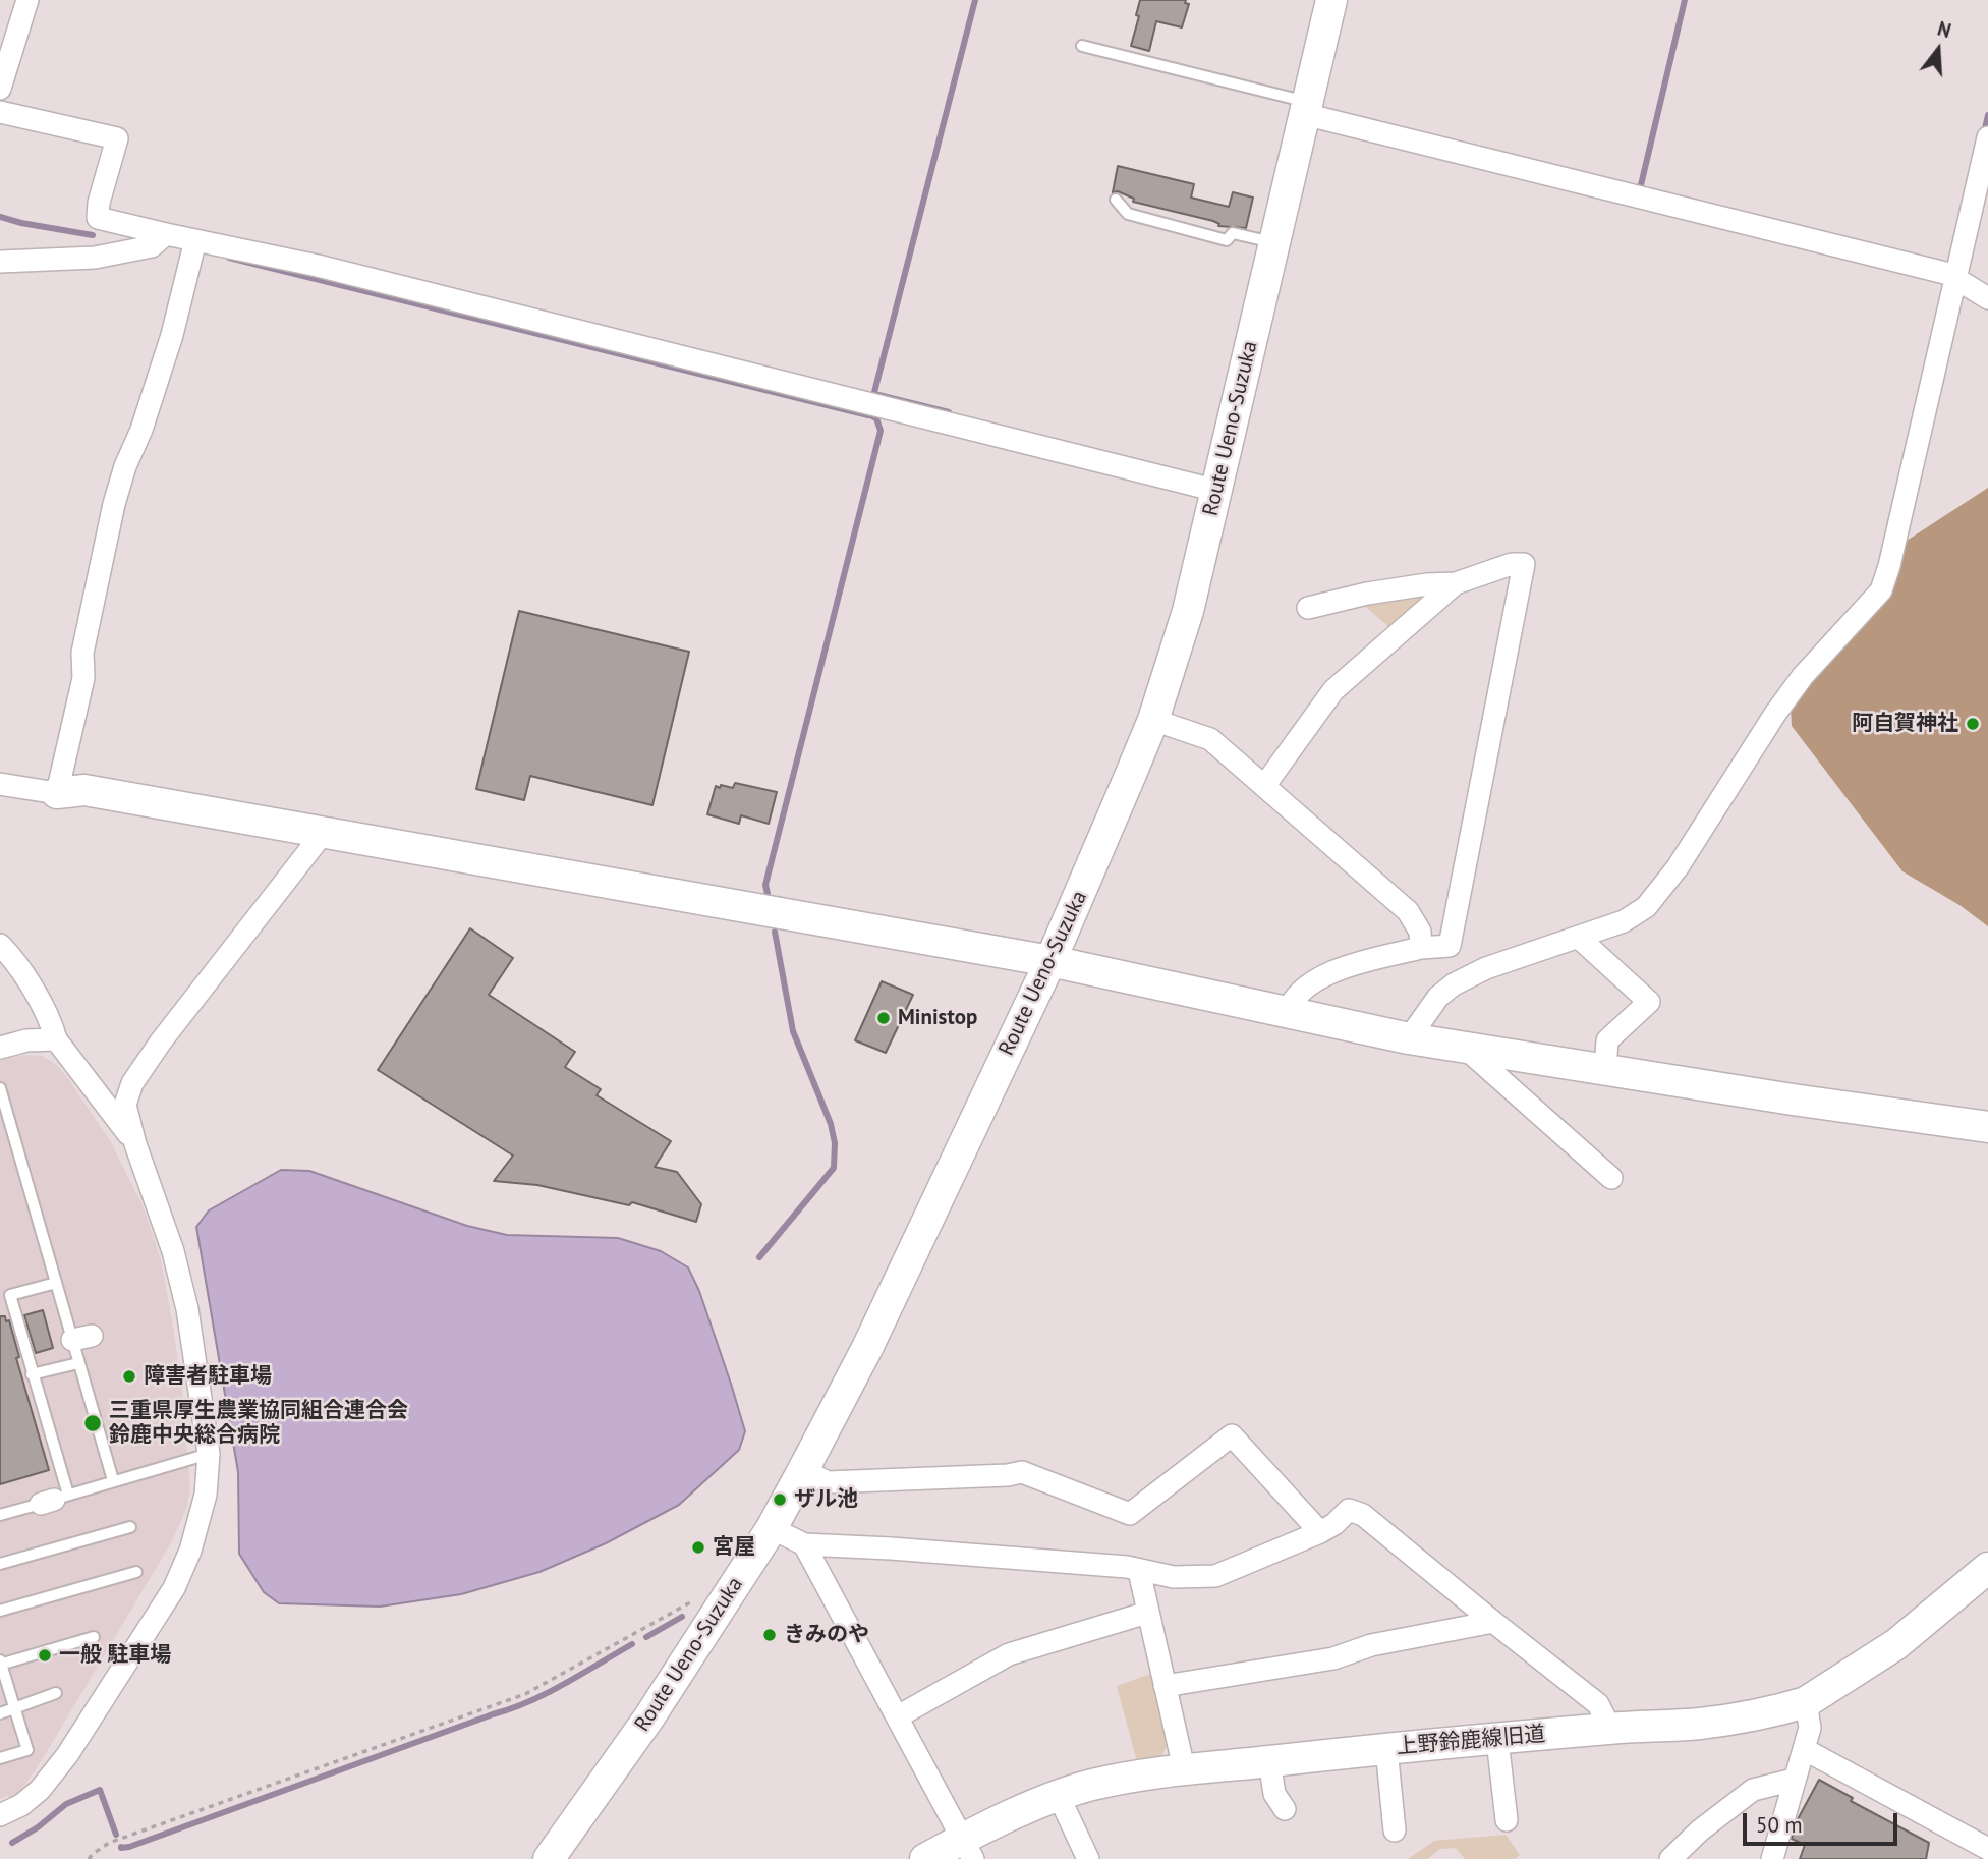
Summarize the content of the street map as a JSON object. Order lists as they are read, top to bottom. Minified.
{"streets":{"street":["Route Ueno-Suzuka","上野鈴鹿線旧道"]},"places":["阿自賀神社","Ministop","障害者駐車場","三重県厚生農業協同組合連合会 鈴鹿中央総合病院","ザル池","宮屋","きみのや","一般 駐車場"],"scale_bar":"50 m","north":"top"}
